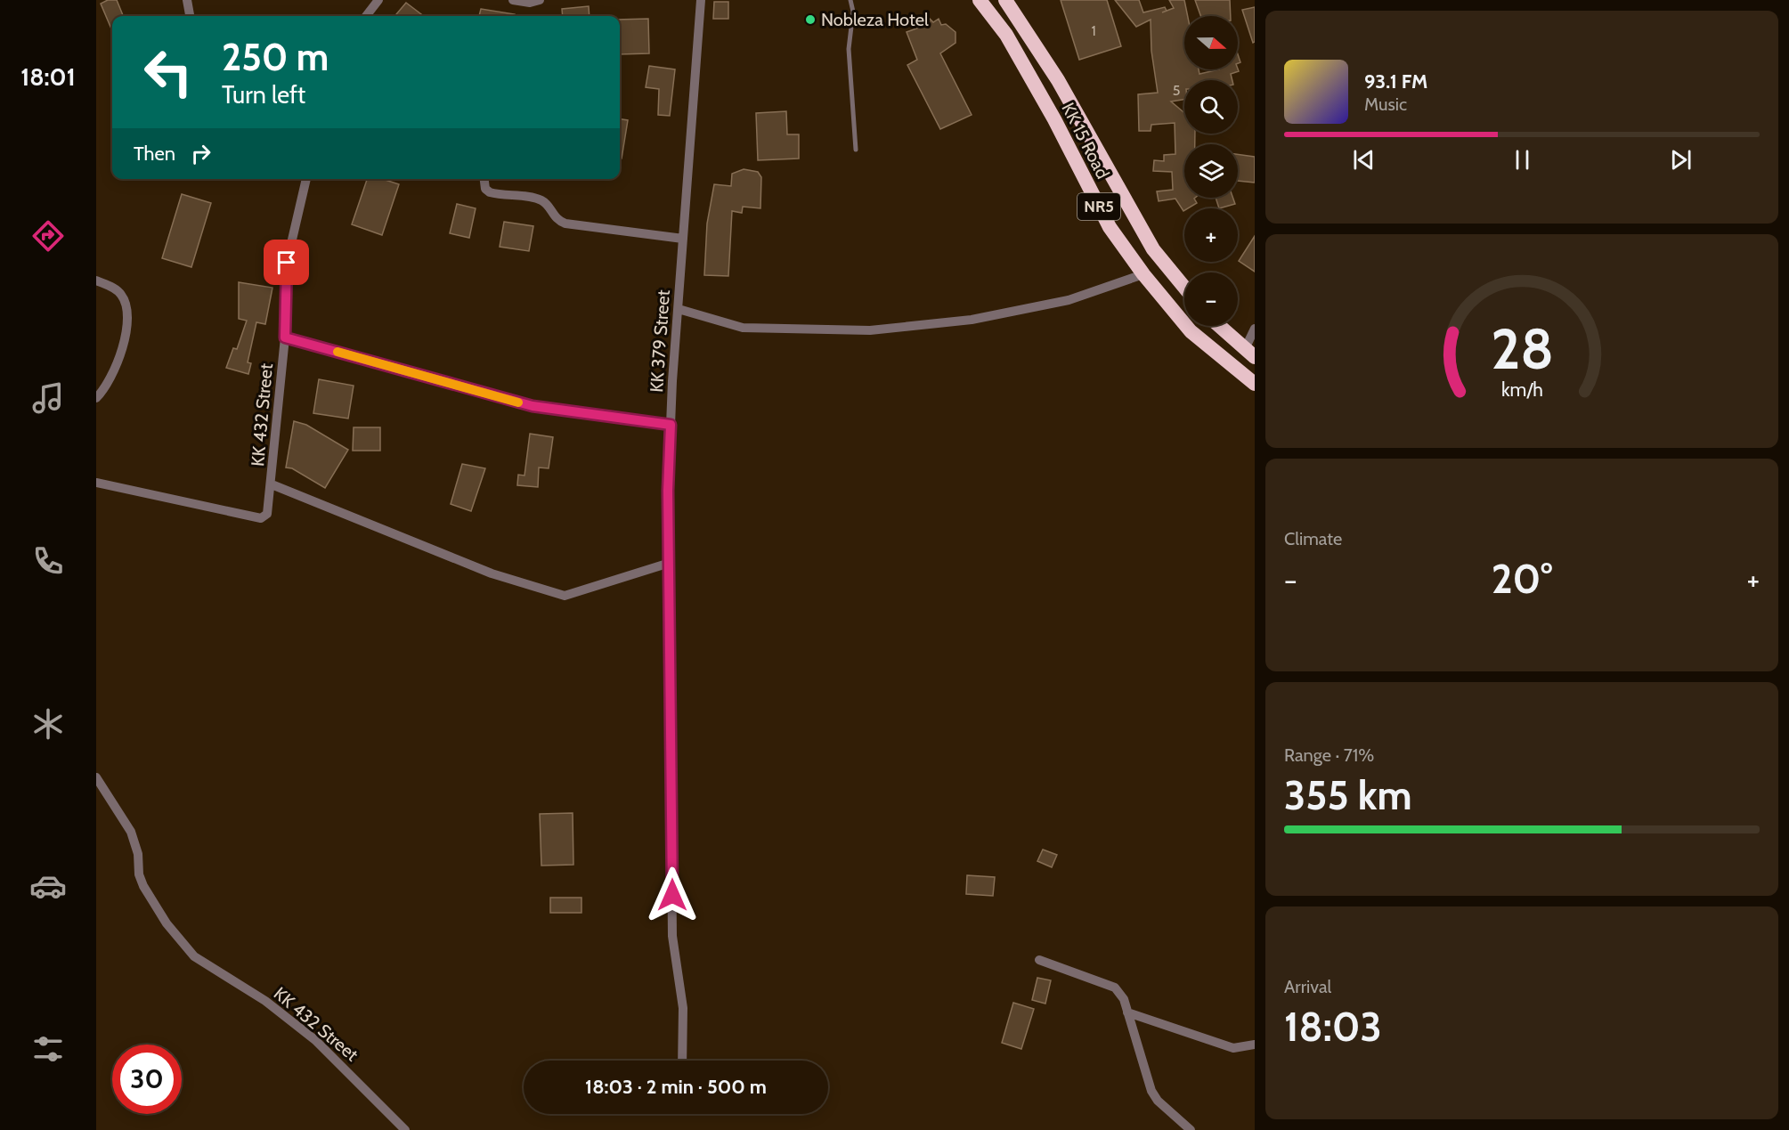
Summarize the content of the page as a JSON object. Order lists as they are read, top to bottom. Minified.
{"streets":{"highway":["KK 15 Road","NR5"],"street":["KK 379 Street","KK 432 Street"]},"places":["Nobleza Hotel"],"house_numbers":["1","5"],"north":"right","page":{"tabs":"18:01","map_buttons":["+","−"],"turn":["250 m","Turn left"],"song":["93.1 FM","Music"],"then":"Then","tile":["Climate",["Range · 71%","355 km"],["Arrival","18:03"]],"heat":["−","20°","+"],"limit":"30","trip":"18:03 · 2 min · 500 m","gauge":["28","km/h"]}}
